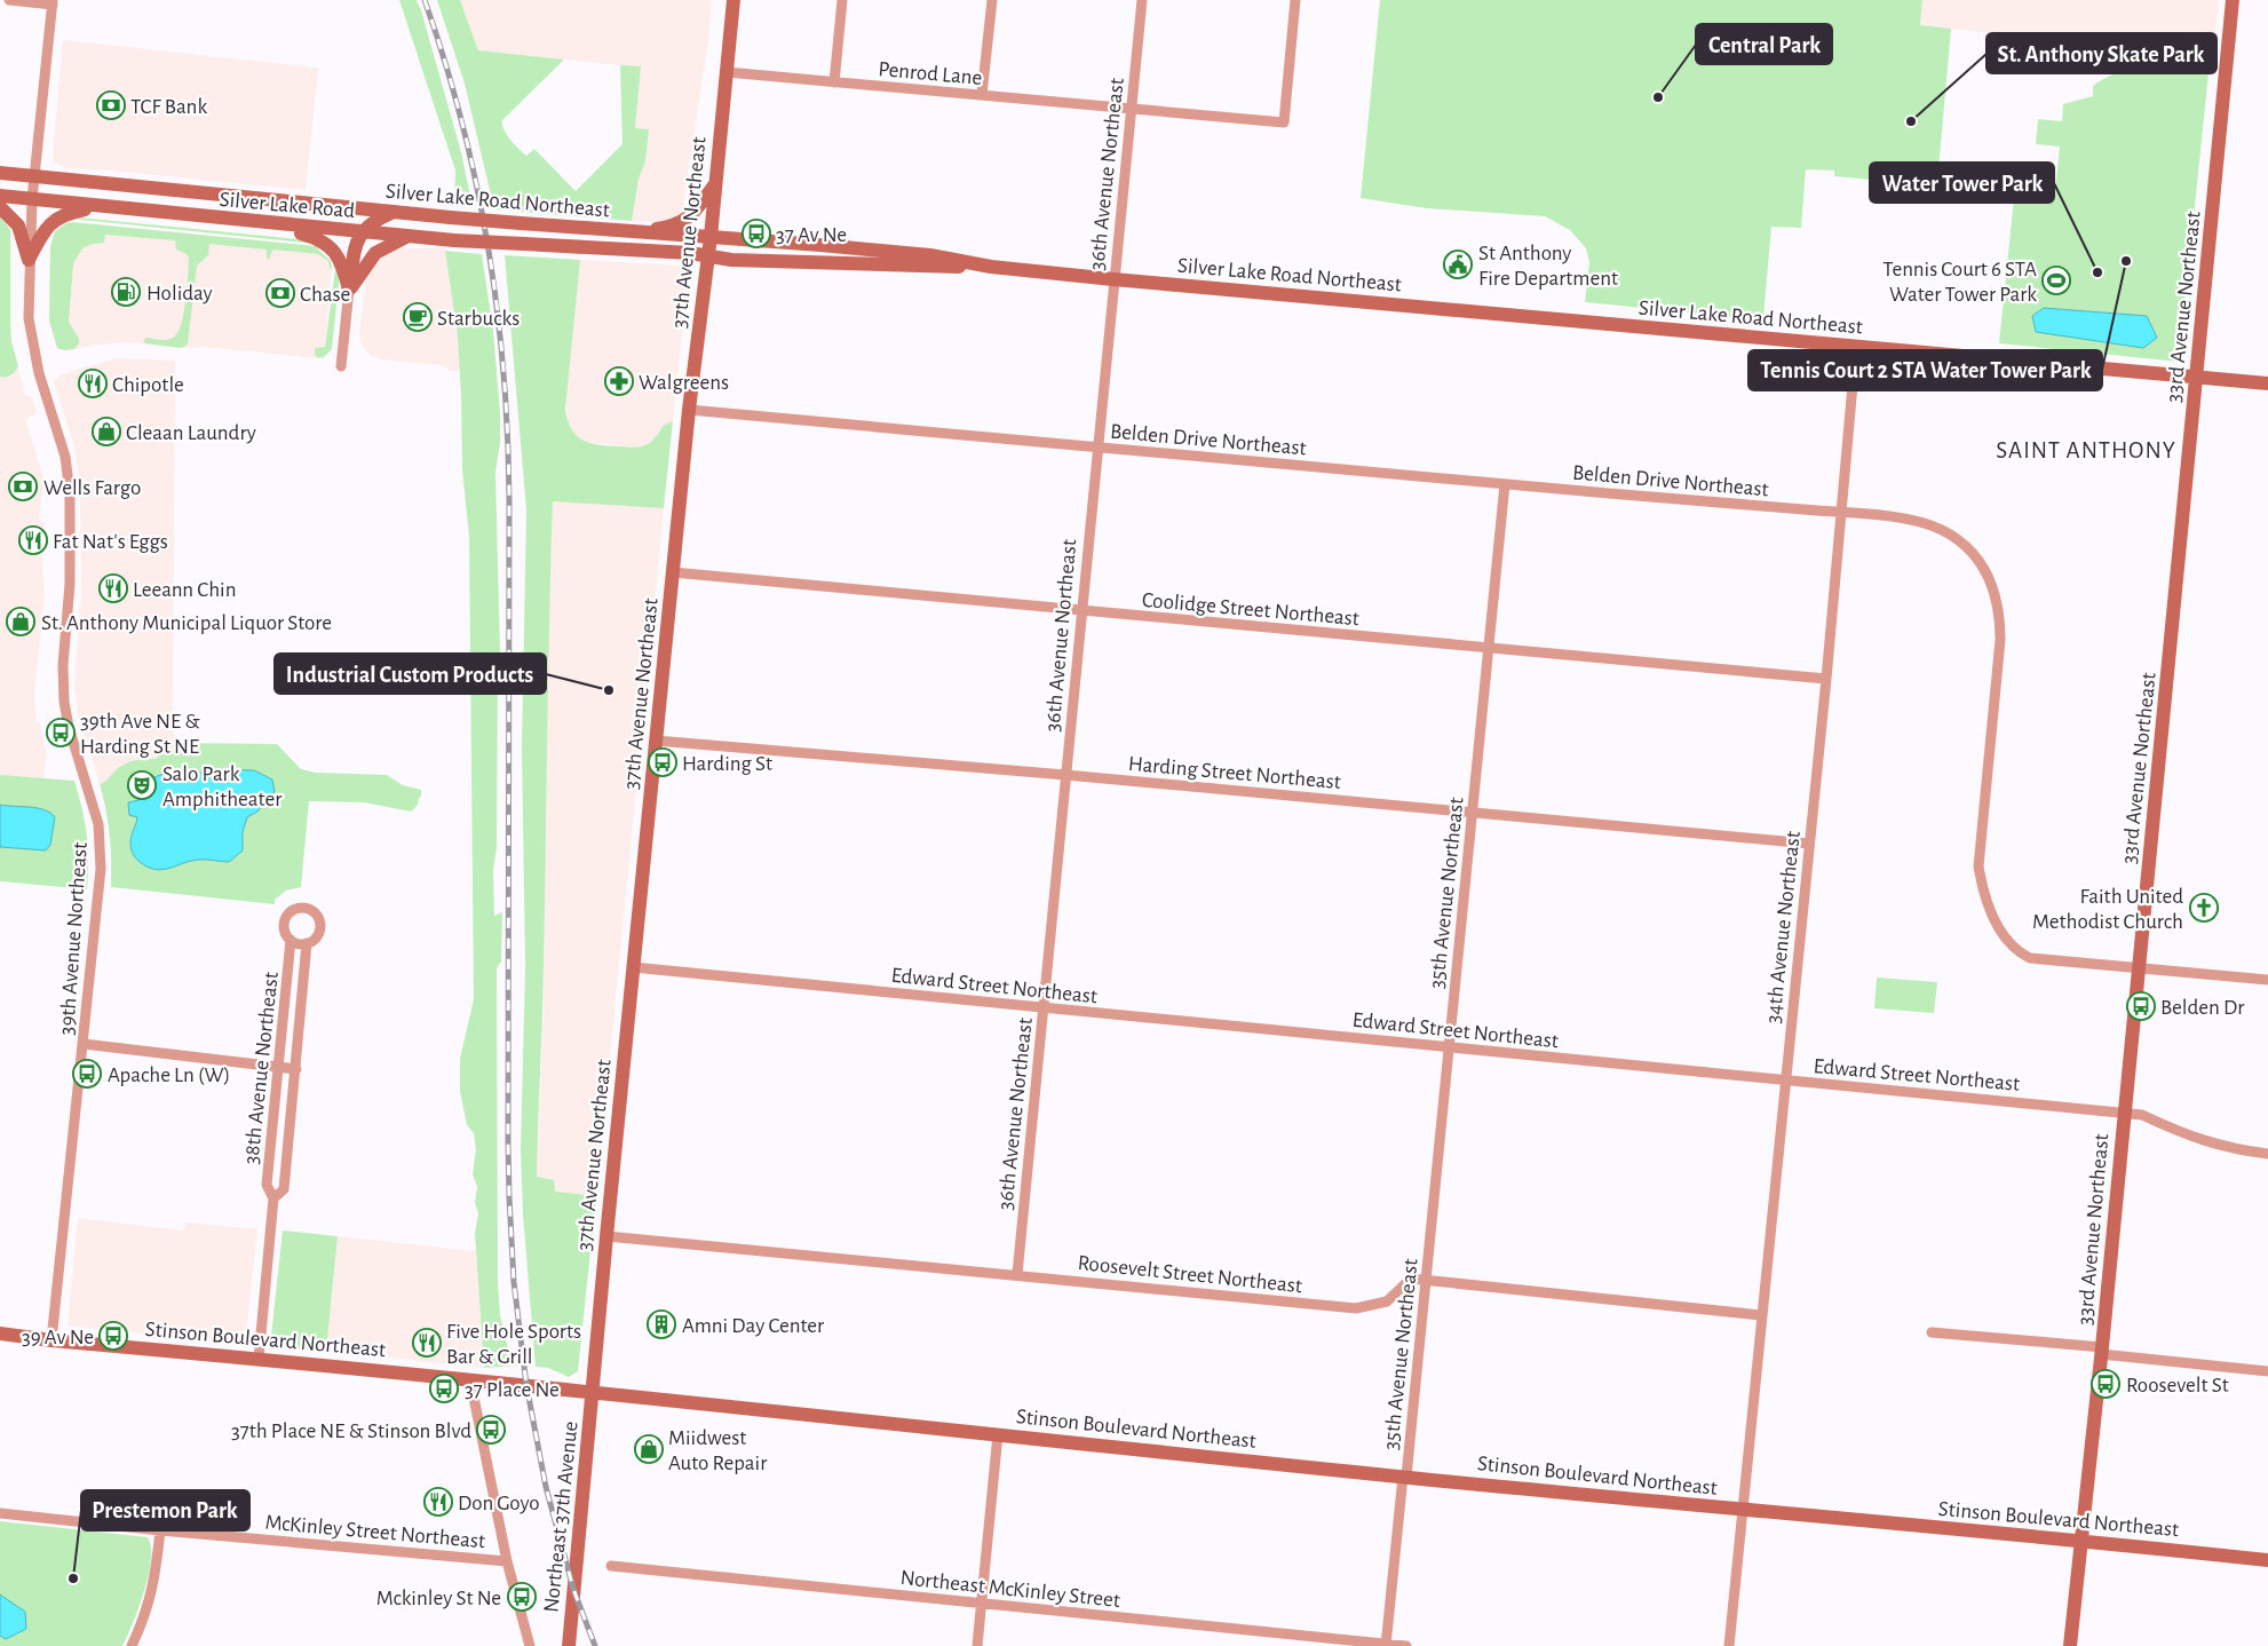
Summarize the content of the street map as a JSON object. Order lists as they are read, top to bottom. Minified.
{"streets":{"street":["Penrod Lane","36th Avenue Northeast","Silver Lake Road Northeast","Silver Lake Road","37th Avenue Northeast","33rd Avenue Northeast","Belden Drive Northeast","Coolidge Street Northeast","Harding Street Northeast","35th Avenue Northeast","34th Avenue Northeast","39th Avenue Northeast","Edward Street Northeast","38th Avenue Northeast","Roosevelt Street Northeast","Stinson Boulevard Northeast","Northeast 37th Avenue","McKinley Street Northeast","Northeast McKinley Street"]},"crossings":[["Penrod Lane","36th Avenue Northeast"],["Penrod Lane","37th Avenue Northeast"],["36th Avenue Northeast","Silver Lake Road Northeast"],["36th Avenue Northeast","Belden Drive Northeast"],["36th Avenue Northeast","Coolidge Street Northeast"],["36th Avenue Northeast","Harding Street Northeast"],["36th Avenue Northeast","Edward Street Northeast"],["36th Avenue Northeast","Roosevelt Street Northeast"],["Silver Lake Road Northeast","Silver Lake Road"],["Silver Lake Road Northeast","37th Avenue Northeast"],["Silver Lake Road Northeast","33rd Avenue Northeast"],["Silver Lake Road Northeast","34th Avenue Northeast"],["Silver Lake Road Northeast","39th Avenue Northeast"],["Silver Lake Road","37th Avenue Northeast"],["Silver Lake Road","39th Avenue Northeast"],["37th Avenue Northeast","Belden Drive Northeast"],["37th Avenue Northeast","Coolidge Street Northeast"],["37th Avenue Northeast","Harding Street Northeast"],["37th Avenue Northeast","Edward Street Northeast"],["37th Avenue Northeast","Roosevelt Street Northeast"],["37th Avenue Northeast","Stinson Boulevard Northeast"],["37th Avenue Northeast","Northeast 37th Avenue"],["33rd Avenue Northeast","Belden Drive Northeast"],["33rd Avenue Northeast","Edward Street Northeast"],["33rd Avenue Northeast","Stinson Boulevard Northeast"],["Belden Drive Northeast","35th Avenue Northeast"],["Belden Drive Northeast","34th Avenue Northeast"],["Coolidge Street Northeast","35th Avenue Northeast"],["Coolidge Street Northeast","34th Avenue Northeast"],["Harding Street Northeast","35th Avenue Northeast"],["Harding Street Northeast","34th Avenue Northeast"],["35th Avenue Northeast","Edward Street Northeast"],["35th Avenue Northeast","Roosevelt Street Northeast"],["35th Avenue Northeast","Stinson Boulevard Northeast"],["35th Avenue Northeast","Northeast McKinley Street"],["34th Avenue Northeast","Edward Street Northeast"],["34th Avenue Northeast","Roosevelt Street Northeast"],["34th Avenue Northeast","Stinson Boulevard Northeast"],["39th Avenue Northeast","Stinson Boulevard Northeast"],["38th Avenue Northeast","Stinson Boulevard Northeast"],["Stinson Boulevard Northeast","Northeast 37th Avenue"]],"districts":["SAINT ANTHONY"],"places":{"other":["Central Park","St. Anthony Skate Park","Tennis Court 2 STA Water Tower Park","Water Tower Park","Industrial Custom Products","Prestemon Park"],"bank":["TCF Bank","Chase","Wells Fargo"],"bus stop":["37 Av Ne","39th Ave NE & Harding St NE","Harding St","Belden Dr","Apache Ln (W)","39 Av Ne","Roosevelt St","37 Place Ne","37th Place NE & Stinson Blvd","Mckinley St Ne"],"public building":["St Anthony Fire Department"],"sports":["Tennis Court 6 STA Water Tower Park"],"fuel station":["Holiday"],"cafe":["Starbucks"],"pharmacy":["Walgreens"],"restaurant":["Chipotle","Fat Nat's Eggs","Leeann Chin","Five Hole Sports Bar & Grill","Don Goyo"],"shop":["Cleaan Laundry","St. Anthony Municipal Liquor Store","Miidwest Auto Repair"],"theatre":["Salo Park Amphitheater"],"church":["Faith United Methodist Church"],"building":["Amni Day Center"]}}
